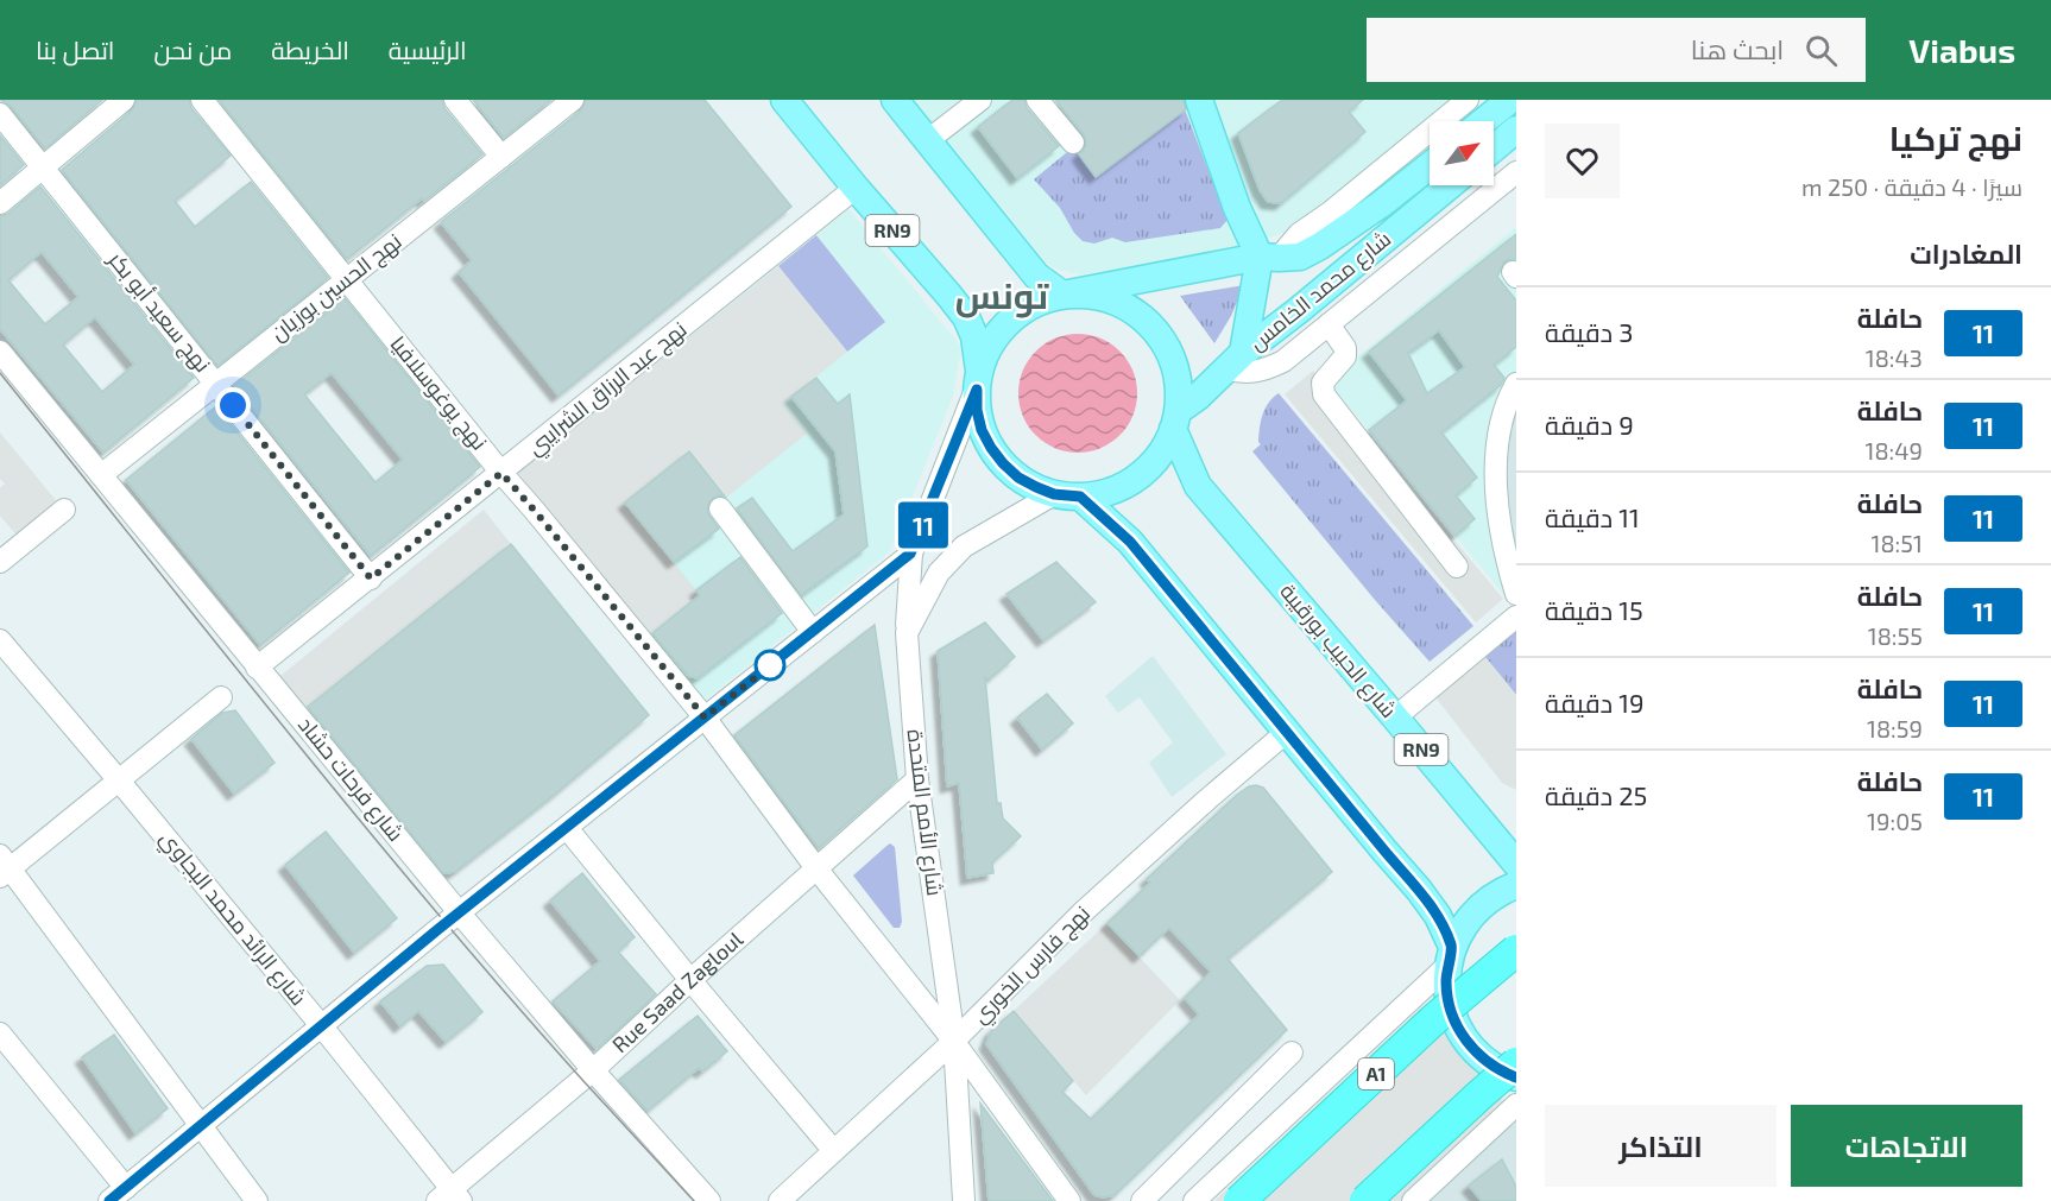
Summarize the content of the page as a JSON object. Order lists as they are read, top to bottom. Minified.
{"streets":{"highway":["A1"],"main road":["RN9","شارع محمد الخامس","شارع الحبيب بورقيبة"],"street":["نهج الحسين بوزيان","نهج سعيد أبو بكر","نهج عبد الرزاق الشرايبي","نهج يوغوسلافيا","شارع فرحات حشاد","شارع الأمم المتحدة","شارع الرائد محمد البجاوي","نهج فارس الخوري","Rue Saad Zagloul"]},"crossings":[["RN9","شارع محمد الخامس"],["RN9","نهج عبد الرزاق الشرايبي"],["RN9","شارع الحبيب بورقيبة"],["RN9","نهج فارس الخوري"],["نهج الحسين بوزيان","نهج سعيد أبو بكر"],["نهج الحسين بوزيان","نهج يوغوسلافيا"],["نهج الحسين بوزيان","شارع فرحات حشاد"],["شارع محمد الخامس","شارع الحبيب بورقيبة"],["نهج سعيد أبو بكر","نهج عبد الرزاق الشرايبي"],["نهج عبد الرزاق الشرايبي","نهج يوغوسلافيا"],["نهج عبد الرزاق الشرايبي","شارع فرحات حشاد"],["نهج يوغوسلافيا","شارع الأمم المتحدة"],["نهج يوغوسلافيا","نهج فارس الخوري"],["نهج يوغوسلافيا","Rue Saad Zagloul"],["شارع فرحات حشاد","Rue Saad Zagloul"],["شارع الأمم المتحدة","نهج فارس الخوري"],["شارع الأمم المتحدة","Rue Saad Zagloul"],["شارع الرائد محمد البجاوي","Rue Saad Zagloul"]],"districts":["تونس"],"lines":["bus line 11"],"north":"top right","page":{"header":"Viabus","search":"ابحث هنا","nav":["الرئيسية","الخريطة","من نحن","اتصل بنا"],"heading":[["نهج تركيا","سيرًا · 4 دقيقة · 250 m"],"المغادرات"],"on_map":"11","list":[{"mark":"11","name":"حافلة","note":"18:43","value":"3 دقيقة"},{"mark":"11","name":"حافلة","note":"18:49","value":"9 دقيقة"},{"mark":"11","name":"حافلة","note":"18:51","value":"11 دقيقة"},{"mark":"11","name":"حافلة","note":"18:55","value":"15 دقيقة"},{"mark":"11","name":"حافلة","note":"18:59","value":"19 دقيقة"},{"mark":"11","name":"حافلة","note":"19:05","value":"25 دقيقة"}],"buttons":["الاتجاهات","التذاكر"]}}
